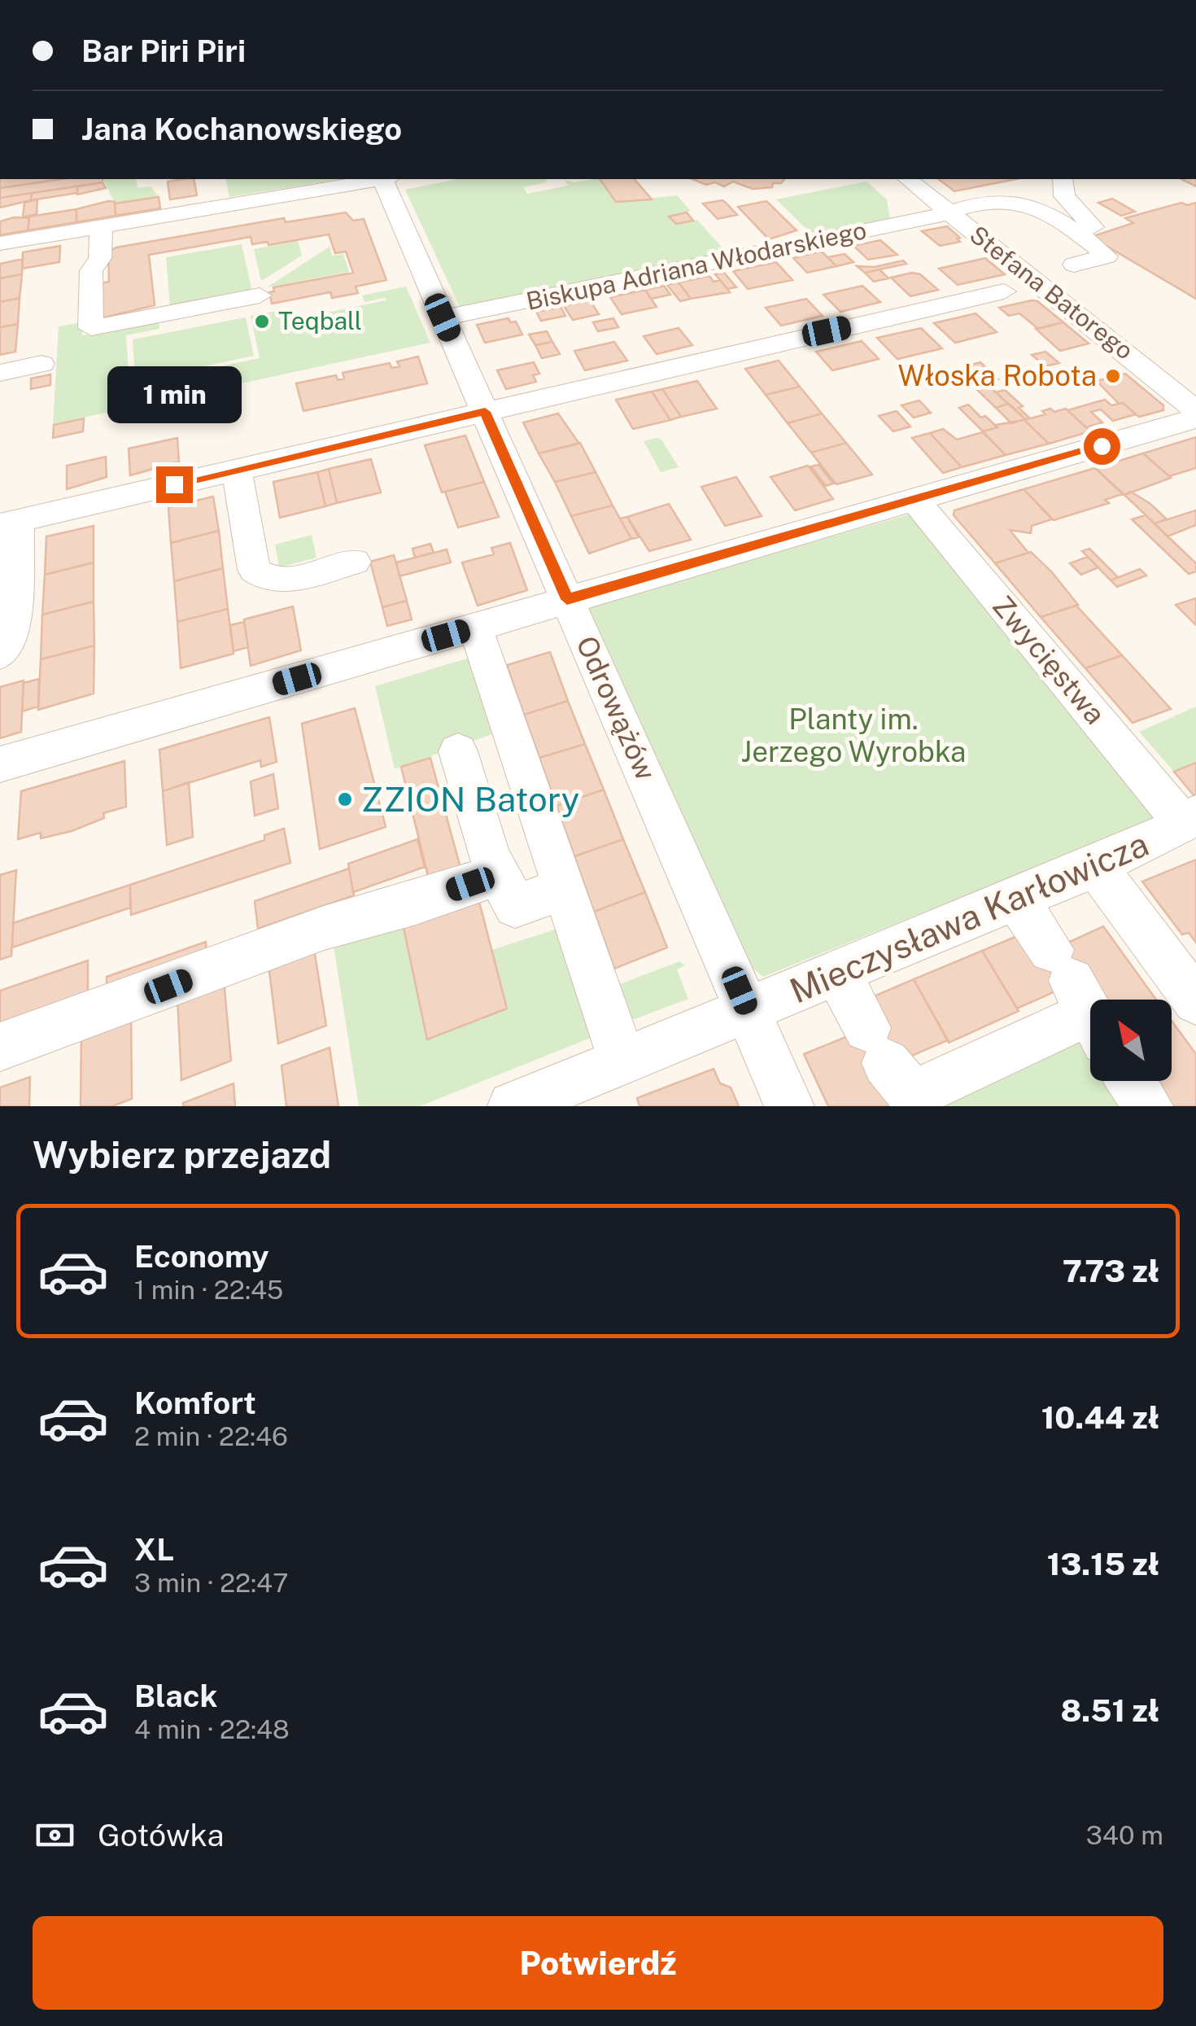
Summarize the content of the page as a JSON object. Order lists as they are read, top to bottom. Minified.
{"streets":{"street":["Biskupa Adriana Włodarskiego","Stefana Batorego","Zwycięstwa","Odrowążów","Mieczysława Karłowicza"]},"crossings":[["Biskupa Adriana Włodarskiego","Stefana Batorego"],["Biskupa Adriana Włodarskiego","Odrowążów"],["Zwycięstwa","Mieczysława Karłowicza"],["Odrowążów","Mieczysława Karłowicza"]],"parks":["Planty im. Jerzego Wyrobka"],"places":["Teqball","Włoska Robota","ZZION Batory"],"north":"top left","page":{"banner":["Bar Piri Piri","Jana Kochanowskiego"],"bubble":"1 min","heading":"Wybierz przejazd","list":[{"name":"Economy","note":"1 min · 22:45","value":"7.73 zł"},{"name":"Komfort","note":"2 min · 22:46","value":"10.44 zł"},{"name":"XL","note":"3 min · 22:47","value":"13.15 zł"},{"name":"Black","note":"4 min · 22:48","value":"8.51 zł"}],"pay":["Gotówka","340 m"],"buttons":"Potwierdź"}}
